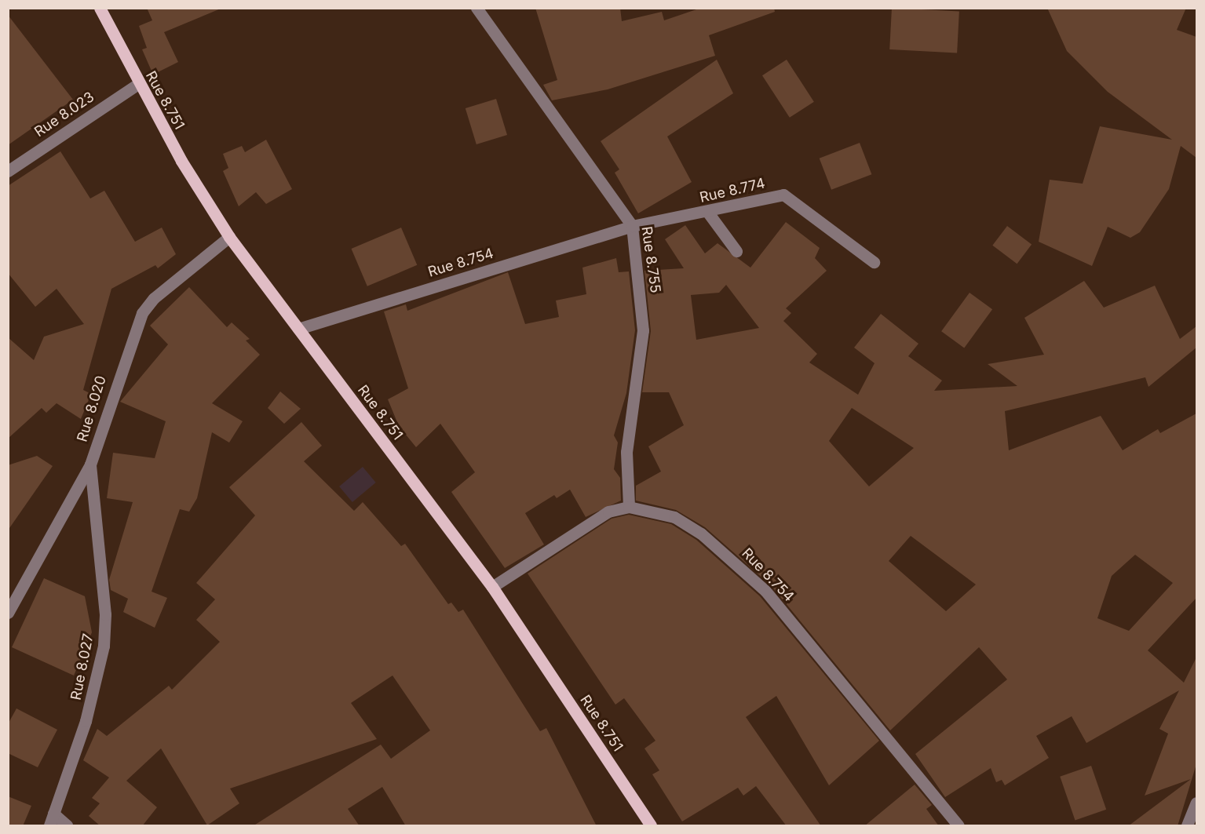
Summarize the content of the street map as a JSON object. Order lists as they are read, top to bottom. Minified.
{"streets":{"main road":["Rue 8.751"],"street":["Rue 8.023","Rue 8.774","Rue 8.755","Rue 8.754","Rue 8.020","Rue 8.027"]},"crossings":[["Rue 8.751","Rue 8.023"],["Rue 8.751","Rue 8.754"],["Rue 8.751","Rue 8.020"],["Rue 8.774","Rue 8.755"],["Rue 8.774","Rue 8.754"],["Rue 8.755","Rue 8.754"],["Rue 8.020","Rue 8.027"]]}
